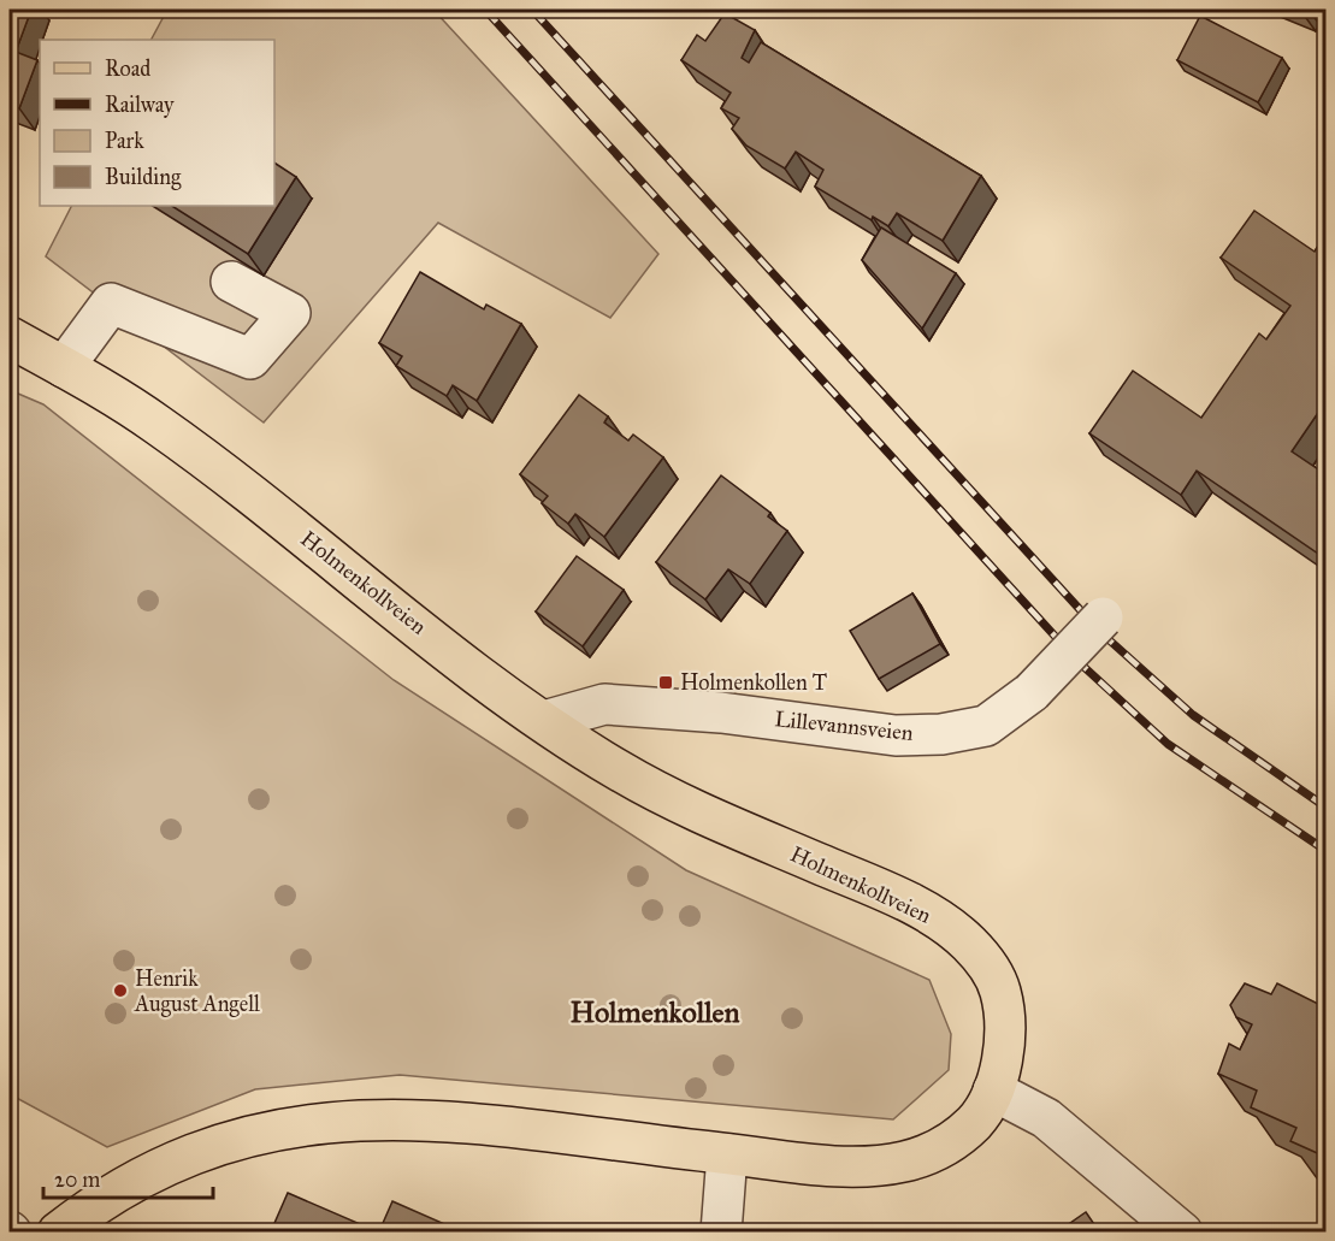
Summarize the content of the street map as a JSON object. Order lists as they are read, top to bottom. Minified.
{"streets":{"main road":["Holmenkollveien"],"street":["Lillevannsveien"]},"crossings":[["Holmenkollveien","Lillevannsveien"]],"districts":["Holmenkollen"],"places":{"transit":["Holmenkollen T"],"other":["Henrik August Angell"]},"legend":["Road","Railway","Park","Building"],"scale_bar":"20 m"}
